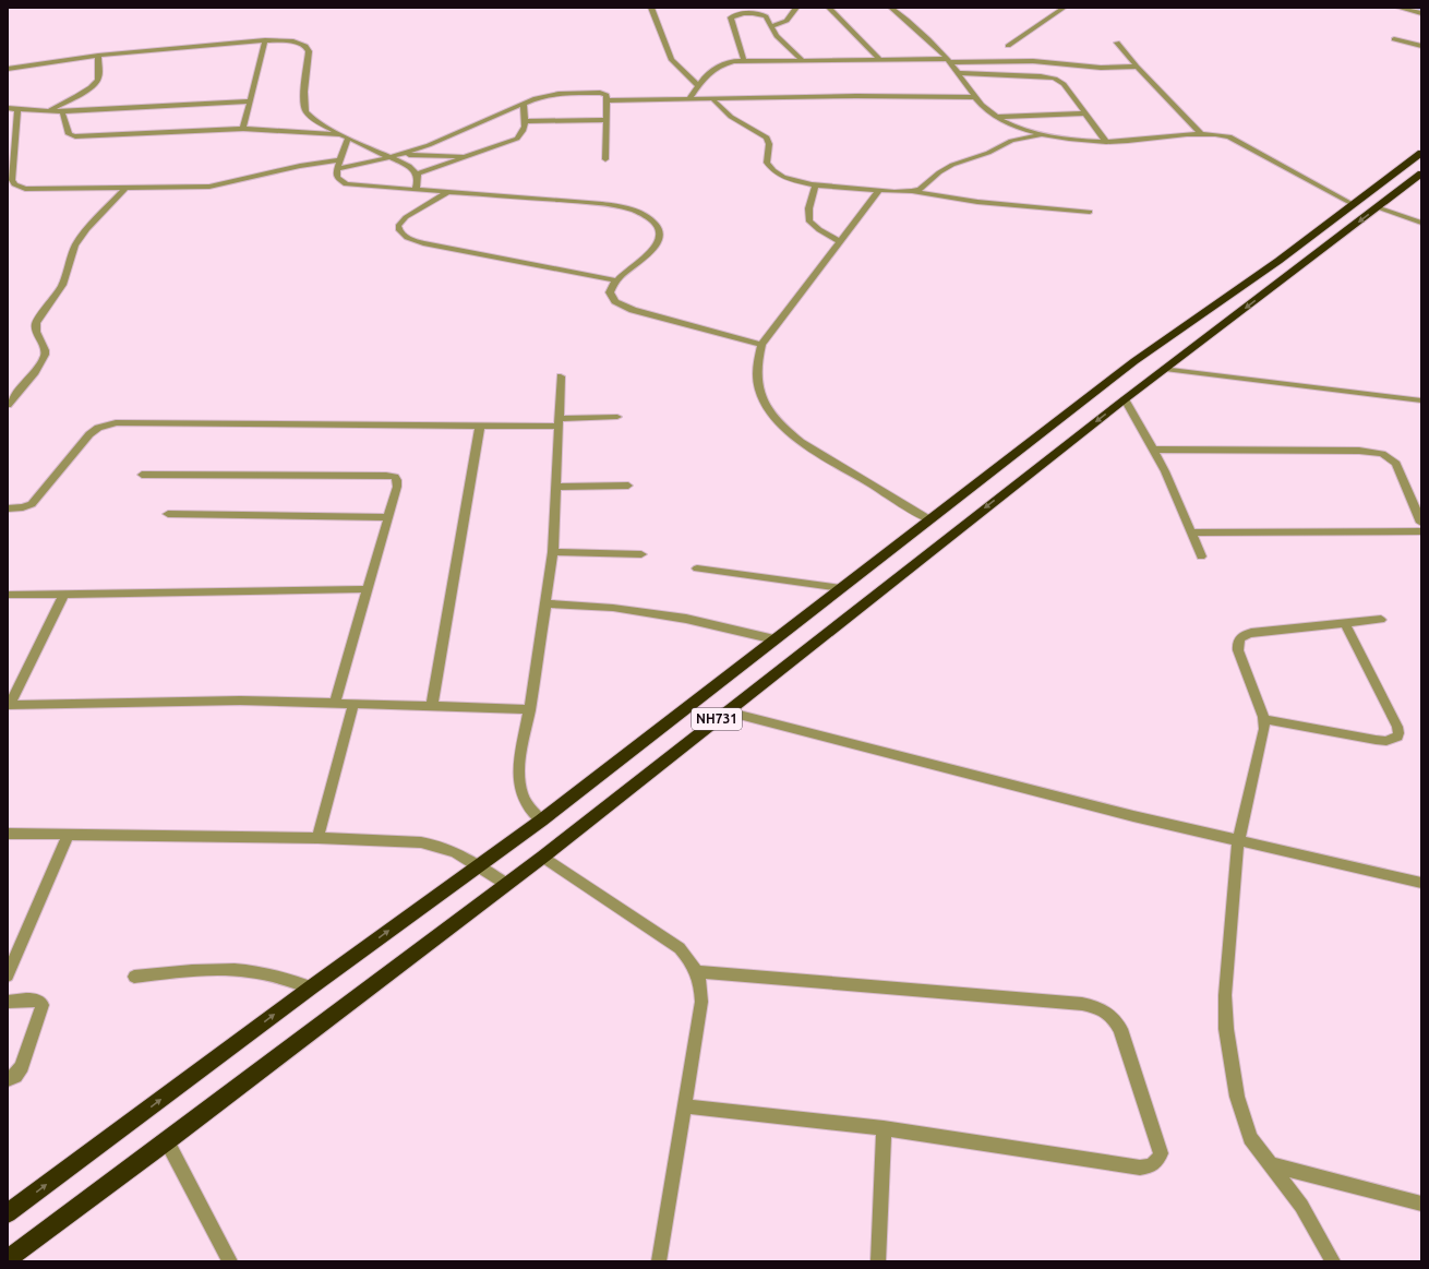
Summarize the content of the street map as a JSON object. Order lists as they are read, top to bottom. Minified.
{"streets":{"highway":["NH731"]}}
